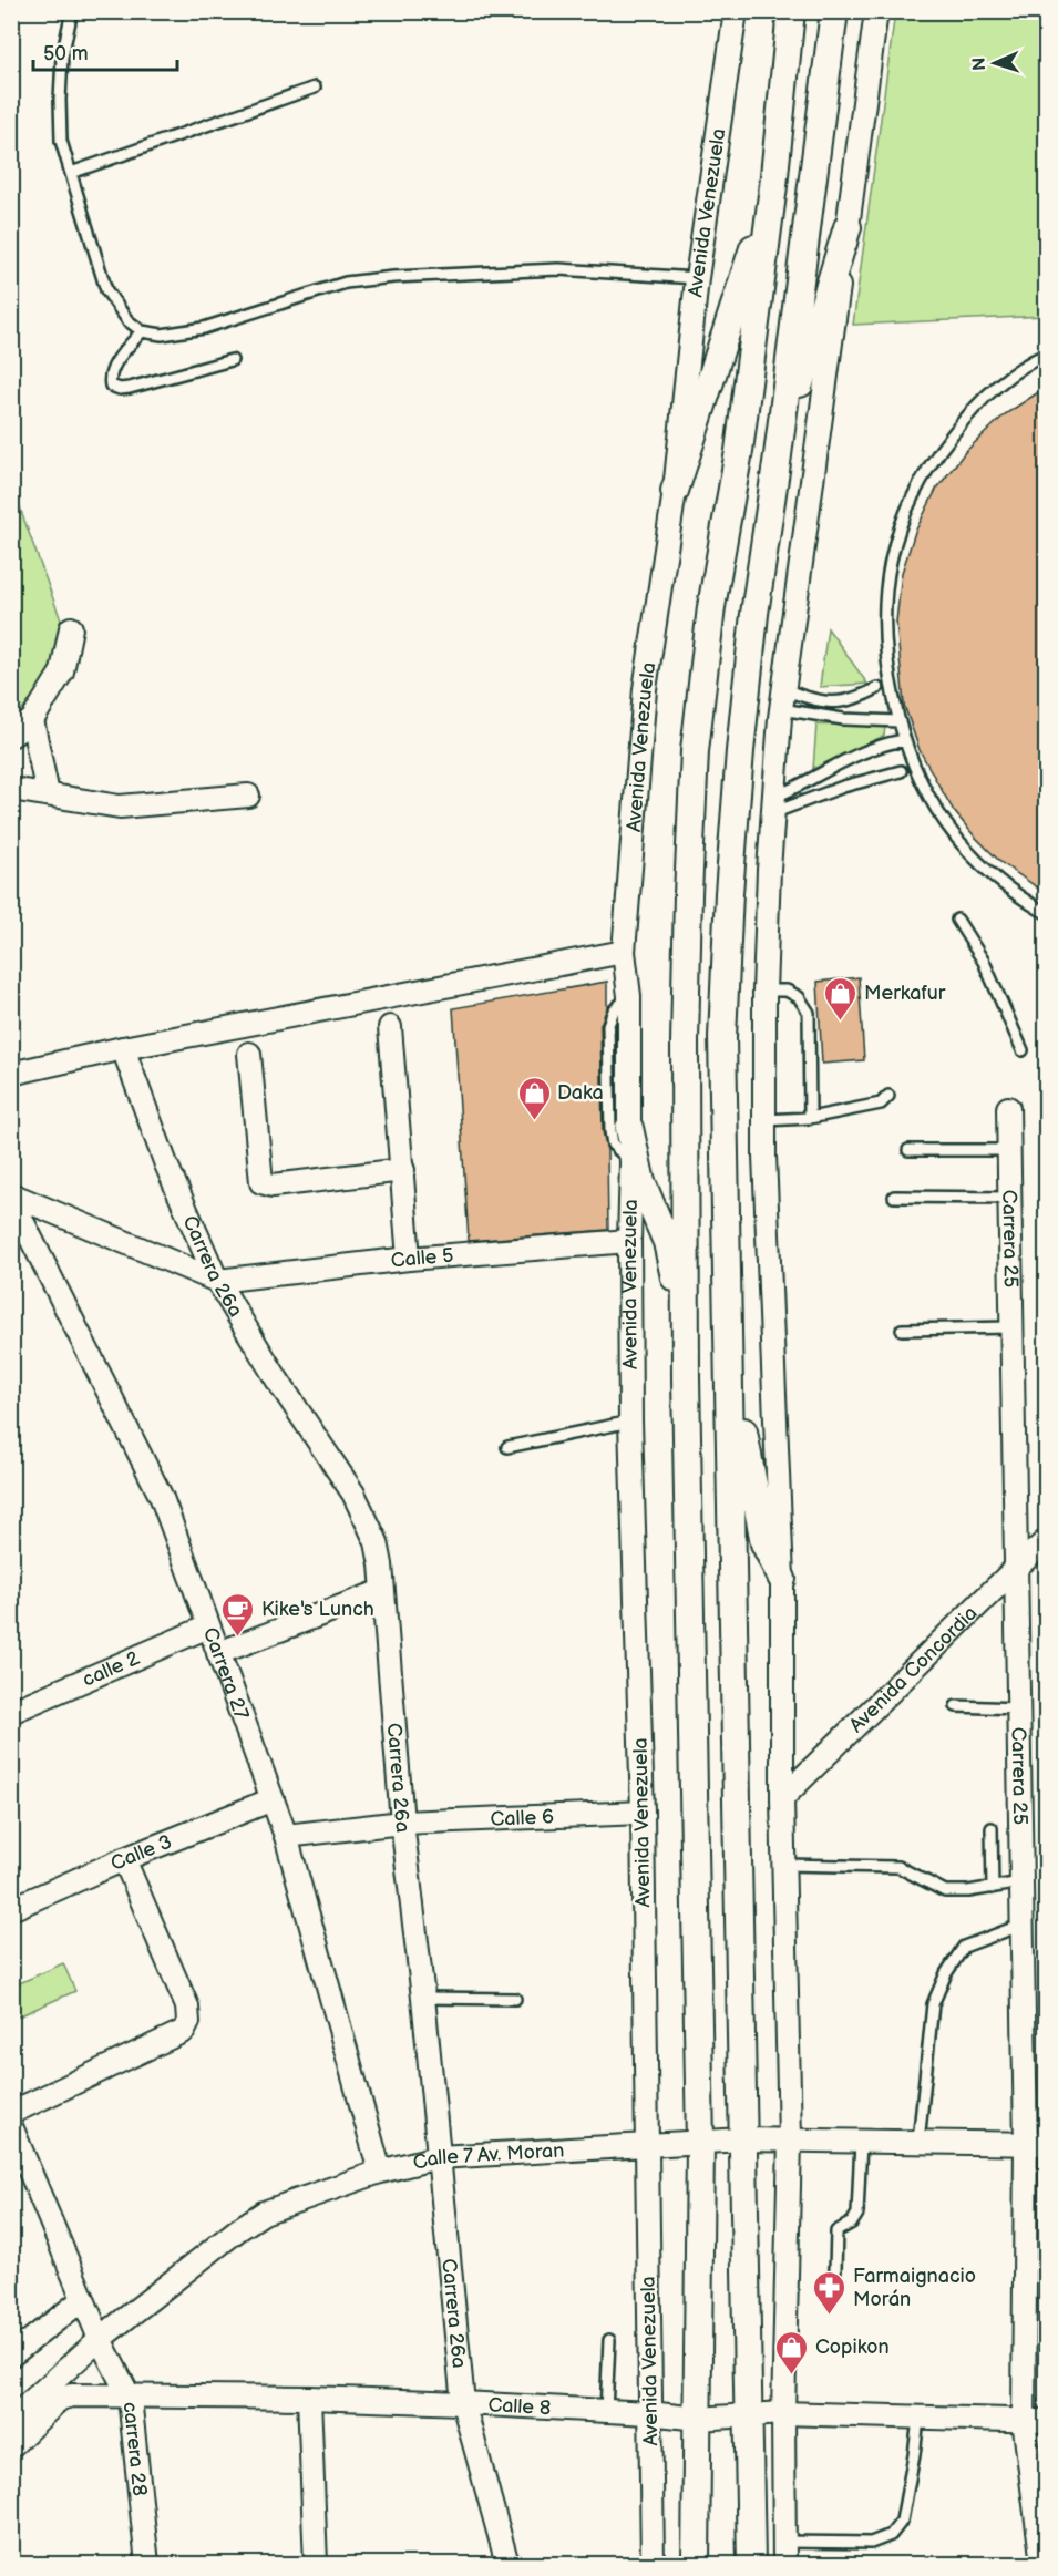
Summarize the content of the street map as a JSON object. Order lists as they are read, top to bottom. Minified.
{"streets":{"street":["Avenida Venezuela","Carrera 25","Calle 5","Carrera 26a","calle 2","Avenida Concordia","Carrera 27","Calle 6","Calle 3","Calle 7 Av. Moran","Calle 8","carrera 28"]},"crossings":[["Avenida Venezuela","Calle 5"],["Avenida Venezuela","Calle 6"],["Avenida Venezuela","Calle 7 Av. Moran"],["Avenida Venezuela","Calle 8"],["Carrera 25","Avenida Concordia"],["Carrera 25","Calle 7 Av. Moran"],["Carrera 25","Calle 8"],["Calle 5","Carrera 26a"],["Carrera 26a","Calle 6"],["Carrera 26a","Calle 7 Av. Moran"],["Carrera 26a","Calle 8"],["calle 2","Carrera 27"],["Carrera 27","Calle 6"],["Carrera 27","Calle 3"],["Carrera 27","Calle 7 Av. Moran"],["Calle 7 Av. Moran","carrera 28"],["Calle 8","carrera 28"]],"places":{"shop":["Merkafur","Daka","Copikon"],"cafe":["Kike's Lunch"],"pharmacy":["Farmaignacio Morán"]},"scale_bar":"50 m","north":"left"}
